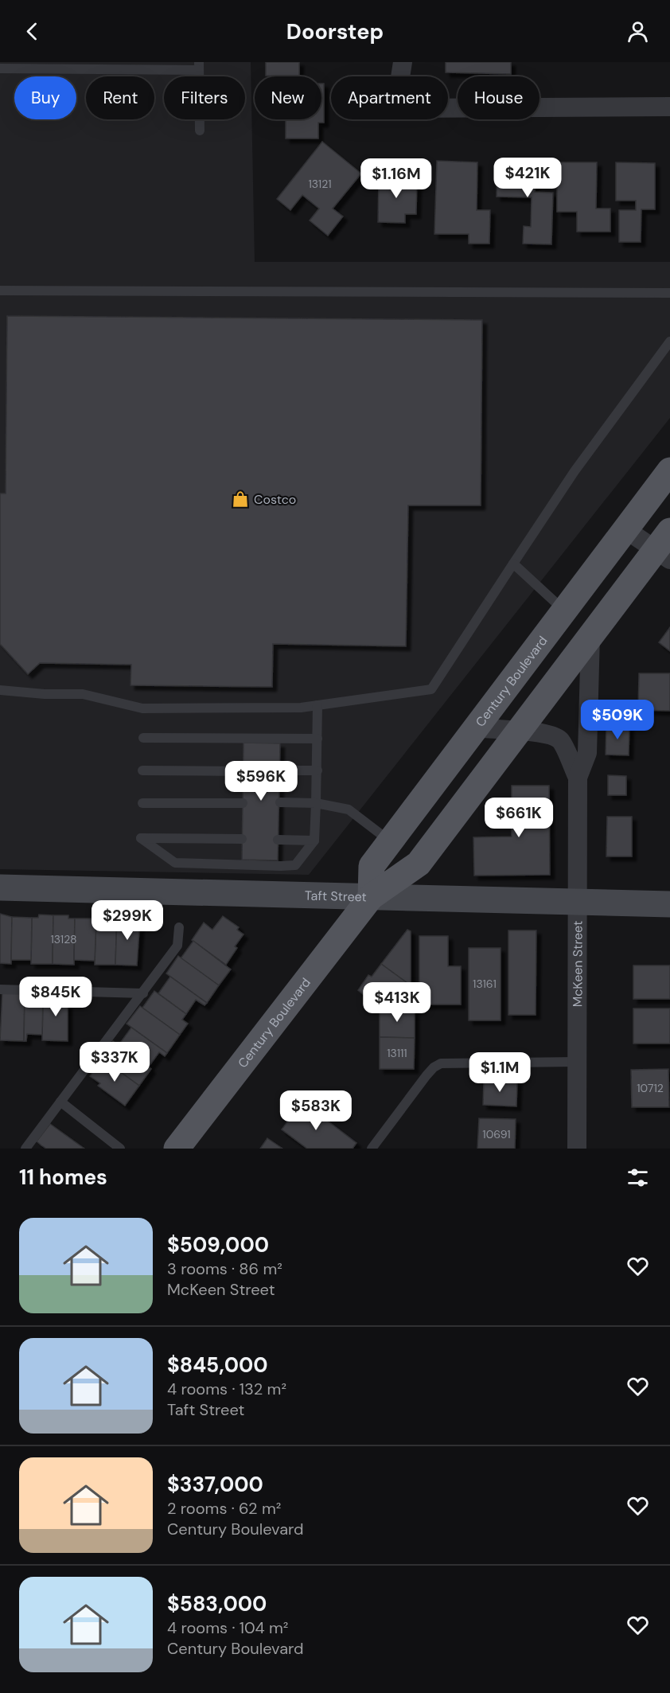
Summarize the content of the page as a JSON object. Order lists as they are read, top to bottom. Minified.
{"streets":{"main road":["Century Boulevard"],"street":["Taft Street","McKeen Street"]},"crossings":[["Century Boulevard","Taft Street"],["Century Boulevard","McKeen Street"],["Taft Street","McKeen Street"]],"places":{"shop":["Costco"]},"house_numbers":["13121","13128","13161","13111","10712","10691"],"page":{"header":"Doorstep","chip":["Buy","Rent","Filters","New","Apartment","House"],"price":["$421K","$1.16M","$509K","$596K","$661K","$299K","$845K","$413K","$337K","$1.1M","$583K"],"heading":"11 homes","list":[{"name":"$509,000","note":"3 rooms · 86 m² · McKeen Street"},{"name":"$845,000","note":"4 rooms · 132 m² · Taft Street"},{"name":"$337,000","note":"2 rooms · 62 m² · Century Boulevard"},{"name":"$583,000","note":"4 rooms · 104 m² · Century Boulevard"}]}}
